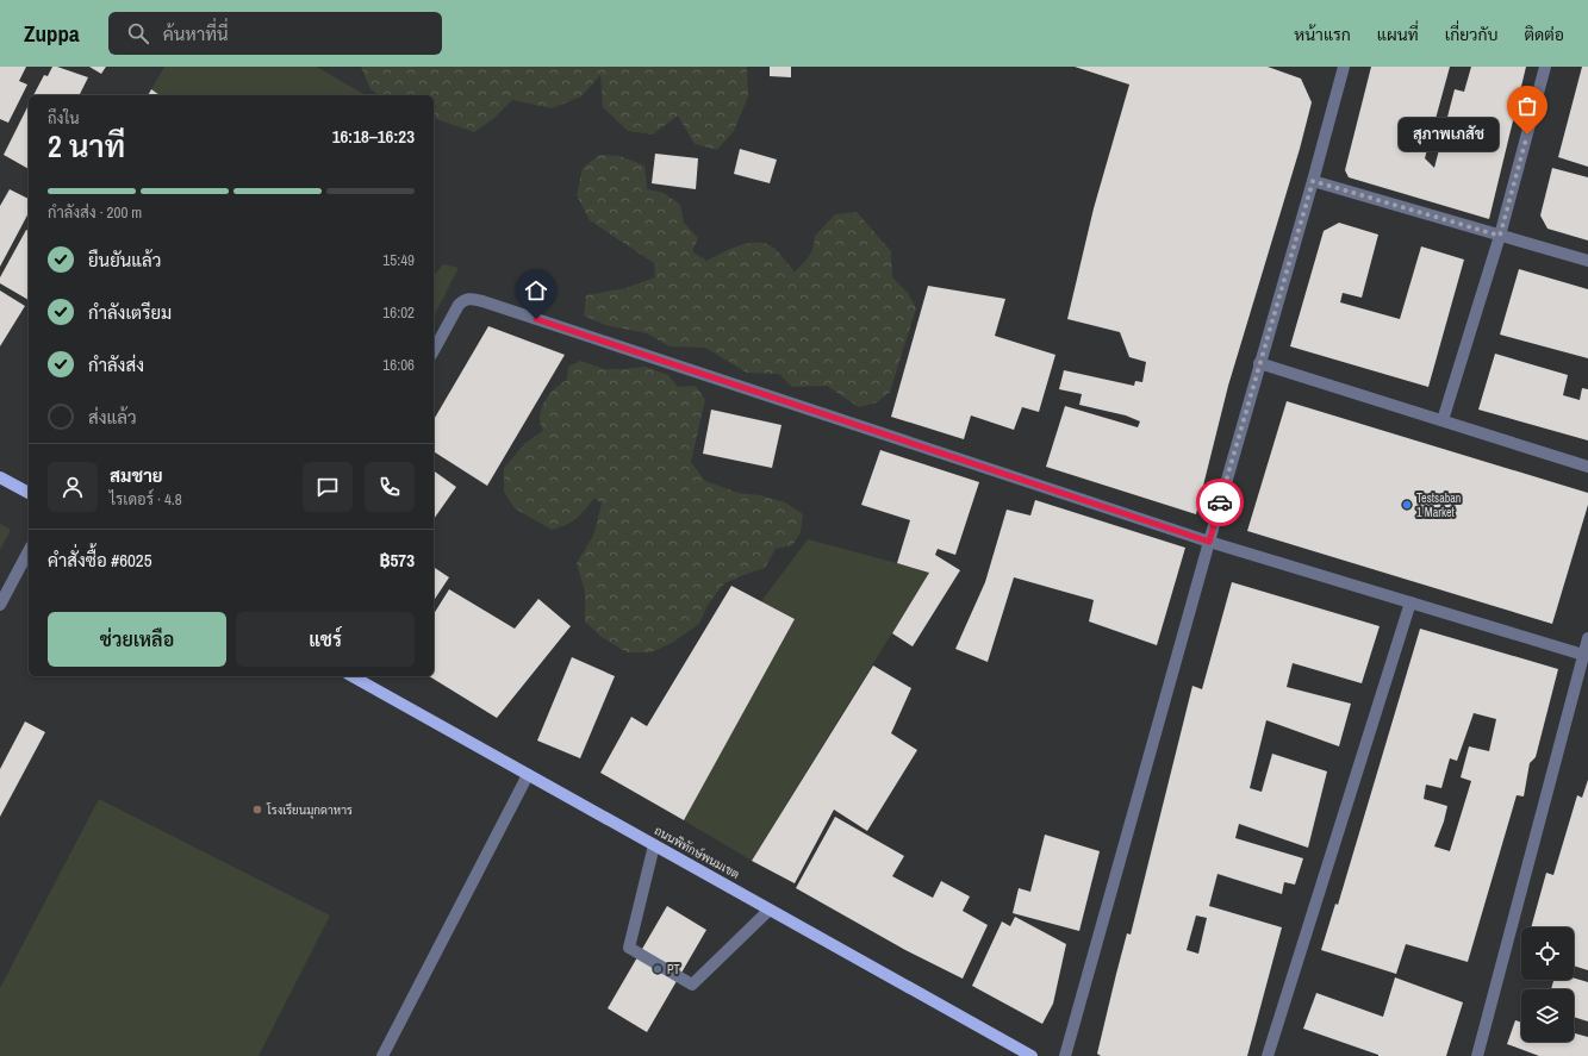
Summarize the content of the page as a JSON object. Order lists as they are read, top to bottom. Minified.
{"streets":{"main road":["ถนนพิทักษ์พนมเขต"]},"places":["สุภาพเภสัช","Testsaban 1 Market","โรงเรียนมุกดาหาร","PT"],"page":{"header":"Zuppa","search":"ค้นหาที่นี่","nav":["หน้าแรก","แผนที่","เกี่ยวกับ","ติดต่อ"],"heading":["2 นาที","ถึงใน","16:18–16:23"],"panel":["สมชาย","ไรเดอร์ · 4.8","คำสั่งซื้อ #6025","฿573"],"bubble":"สุภาพเภสัช","bar":"กำลังส่ง · 200 m","list":[["ยืนยันแล้ว","15:49"],["กำลังเตรียม","16:02"],["กำลังส่ง","16:06"],"ส่งแล้ว"],"buttons":["ช่วยเหลือ","แชร์"]}}
